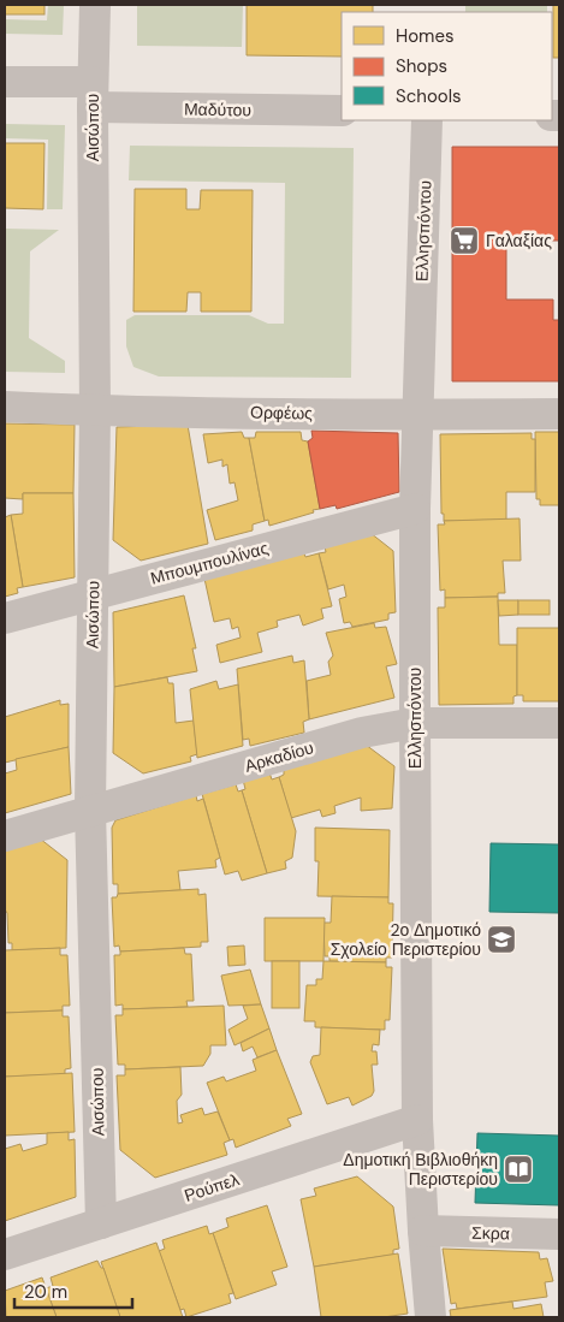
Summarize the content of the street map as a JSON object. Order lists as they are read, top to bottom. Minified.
{"streets":{"street":["Μαδύτου","Αισώπου","Ελλησπόντου","Ορφέως","Μπουμπουλίνας","Αρκαδίου","Ρούπελ","Σκρα"]},"crossings":[["Μαδύτου","Αισώπου"],["Αισώπου","Ορφέως"],["Αισώπου","Μπουμπουλίνας"],["Αισώπου","Αρκαδίου"],["Αισώπου","Ρούπελ"],["Ελλησπόντου","Ορφέως"],["Ελλησπόντου","Μπουμπουλίνας"],["Ελλησπόντου","Αρκαδίου"],["Ελλησπόντου","Ρούπελ"],["Ελλησπόντου","Σκρα"]],"places":{"supermarket":["Γαλαξίας"],"school or university":["2ο Δημοτικό Σχολείο Περιστερίου"],"library":["Δημοτική Βιβλιοθήκη Περιστερίου"]},"legend":["Homes","Shops","Schools"],"scale_bar":"20 m"}
